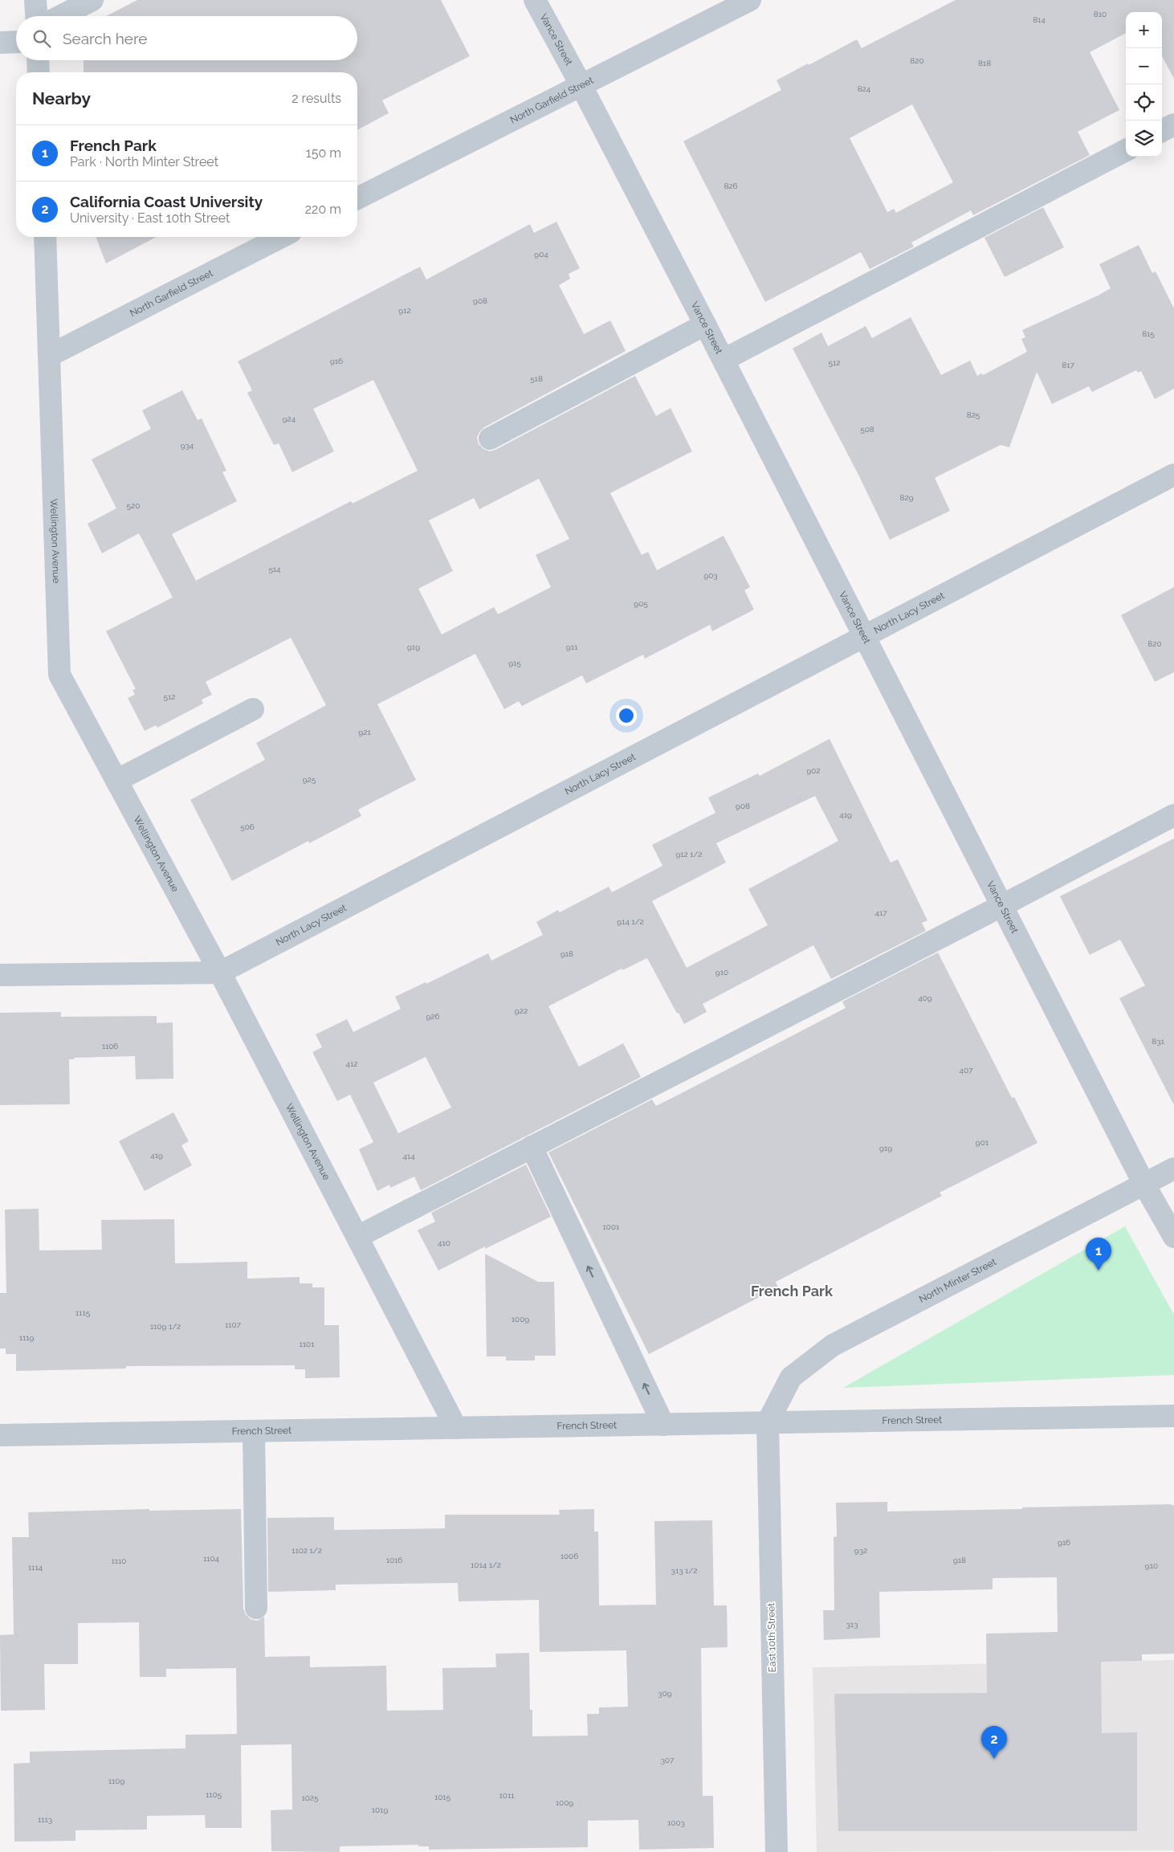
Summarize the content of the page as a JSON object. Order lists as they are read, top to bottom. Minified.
{"streets":{"street":["Vance Street","North Garfield Street","Wellington Avenue","North Lacy Street","North Minter Street","French Street","East 10th Street"]},"crossings":[["Vance Street","North Garfield Street"],["Vance Street","North Lacy Street"],["Vance Street","North Minter Street"],["North Garfield Street","Wellington Avenue"],["Wellington Avenue","North Lacy Street"],["Wellington Avenue","French Street"],["North Minter Street","French Street"],["North Minter Street","East 10th Street"],["French Street","East 10th Street"]],"districts":["French Park"],"house_numbers":["810","814","820","818","824","826","904","908","912","815","916","512","817","518","825","924","508","934","829","520","514","903","905","820","919","911","915","512","921","902","925","908","419","506","912 1/2","417","914 1/2","918","910","409","922","926","831","1106","412","407","901","919","419","414","1001","410","1115","1009","1107","1109 1/2","1119","1101","916","1102 1/2","932","1006","1104","1016","918","1110","1014 1/2","910","1114","313 1/2","313","309","307","1109","1105","1011","1015","1025","1009","1019","1113","1003"],"page":{"map_buttons":["+","−"],"search":"Search here","heading":["Nearby","2 results"],"list":[{"mark":"1","name":"French Park","note":"Park · North Minter Street","value":"150 m"},{"mark":"2","name":"California Coast University","note":"University · East 10th Street","value":"220 m"}],"pins":["1","2"]}}
